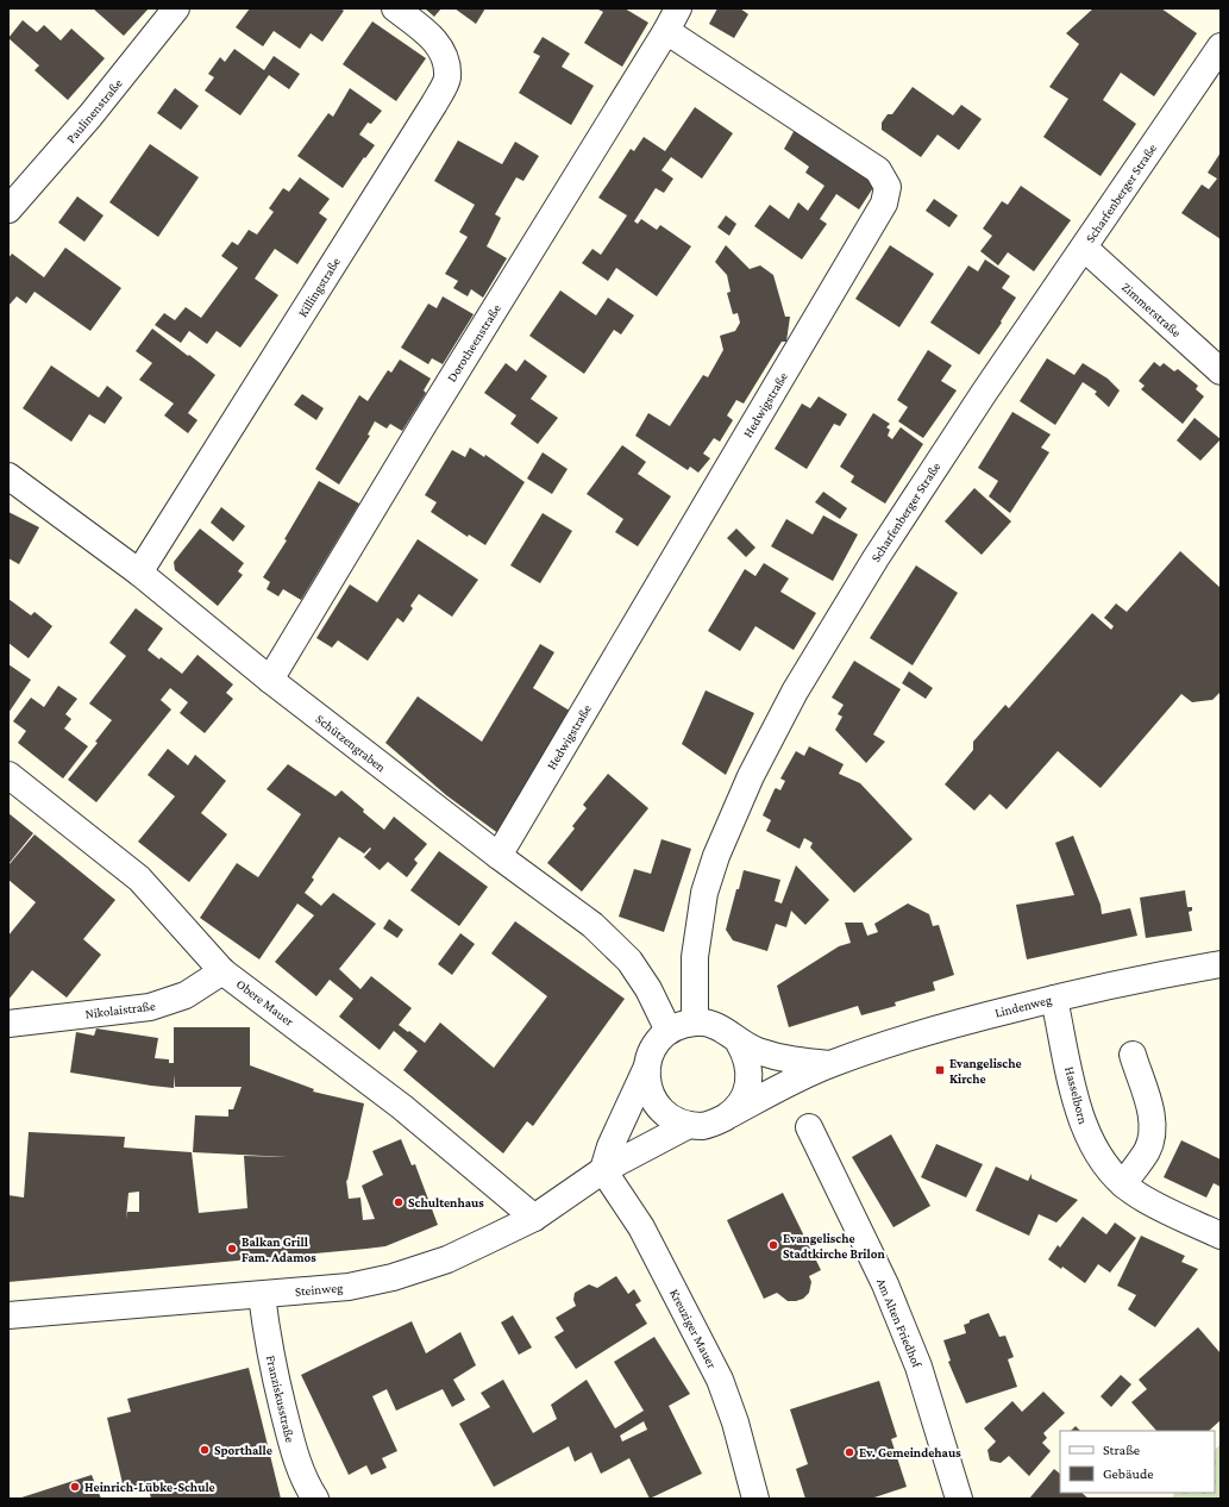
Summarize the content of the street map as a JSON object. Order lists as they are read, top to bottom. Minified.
{"streets":{"street":["Paulinenstraße","Scharfenberger Straße","Killingstraße","Zimmerstraße","Dorotheenstraße","Hedwigstraße","Schützengraben","Obere Mauer","Lindenweg","Nikolaistraße","Hasselborn","Steinweg","Am Alten Friedhof","Kreuziger Mauer","Franziskusstraße"]},"crossings":[["Scharfenberger Straße","Zimmerstraße"],["Scharfenberger Straße","Schützengraben"],["Scharfenberger Straße","Lindenweg"],["Scharfenberger Straße","Steinweg"],["Killingstraße","Schützengraben"],["Dorotheenstraße","Hedwigstraße"],["Dorotheenstraße","Schützengraben"],["Hedwigstraße","Schützengraben"],["Schützengraben","Lindenweg"],["Schützengraben","Steinweg"],["Obere Mauer","Nikolaistraße"],["Obere Mauer","Steinweg"],["Lindenweg","Hasselborn"],["Lindenweg","Steinweg"],["Steinweg","Kreuziger Mauer"],["Steinweg","Franziskusstraße"]],"places":{"transit":["Evangelische Kirche"],"other":["Schultenhaus","Evangelische Stadtkirche Brilon","Balkan Grill Fam. Adamos","Sporthalle","Ev. Gemeindehaus","Heinrich-Lübke-Schule"]},"legend":["Straße","Gebäude"]}
